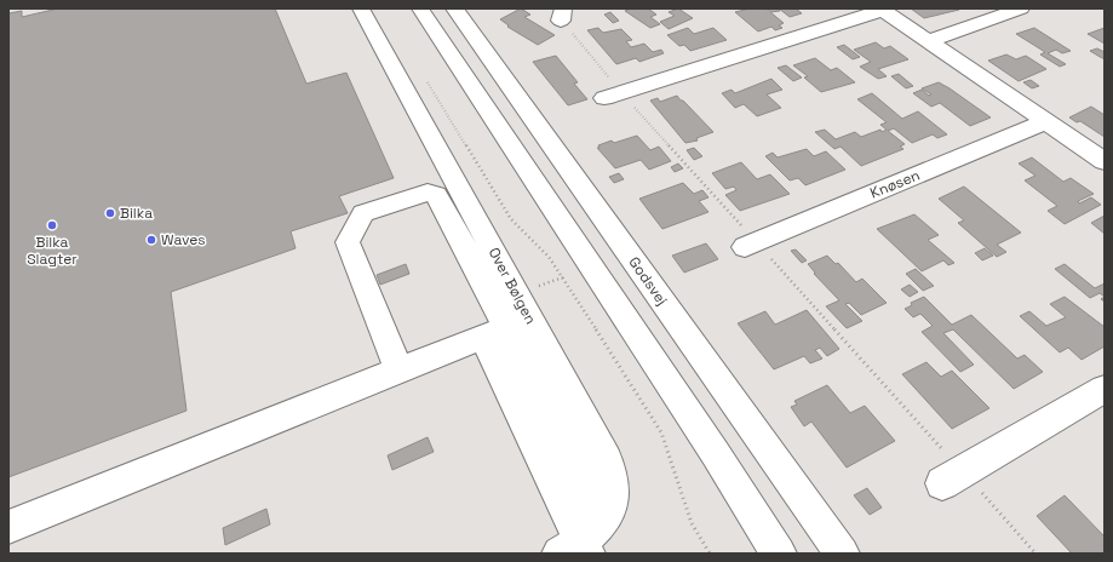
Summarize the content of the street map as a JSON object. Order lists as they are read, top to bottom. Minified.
{"streets":{"street":["Knøsen","Godsvej","Over Bølgen"]},"places":["Bilka","Bilka Slagter","Waves"]}
